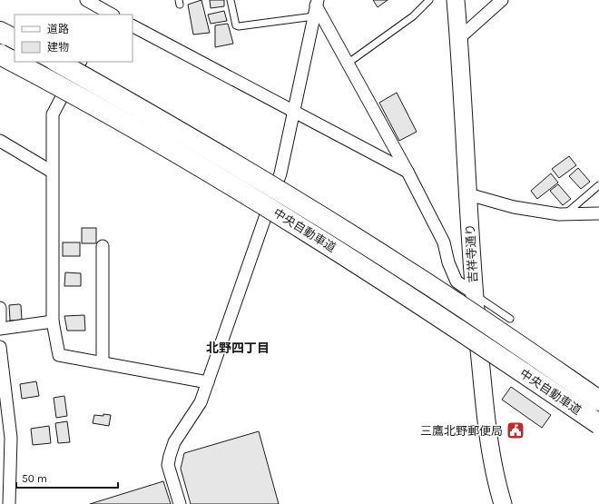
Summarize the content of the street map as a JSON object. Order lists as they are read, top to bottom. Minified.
{"streets":{"highway":["中央自動車道"],"main road":["吉祥寺通り"]},"districts":["北野四丁目"],"places":{"public building":["三鷹北野郵便局"]},"legend":["道路","建物"],"scale_bar":"50 m"}
